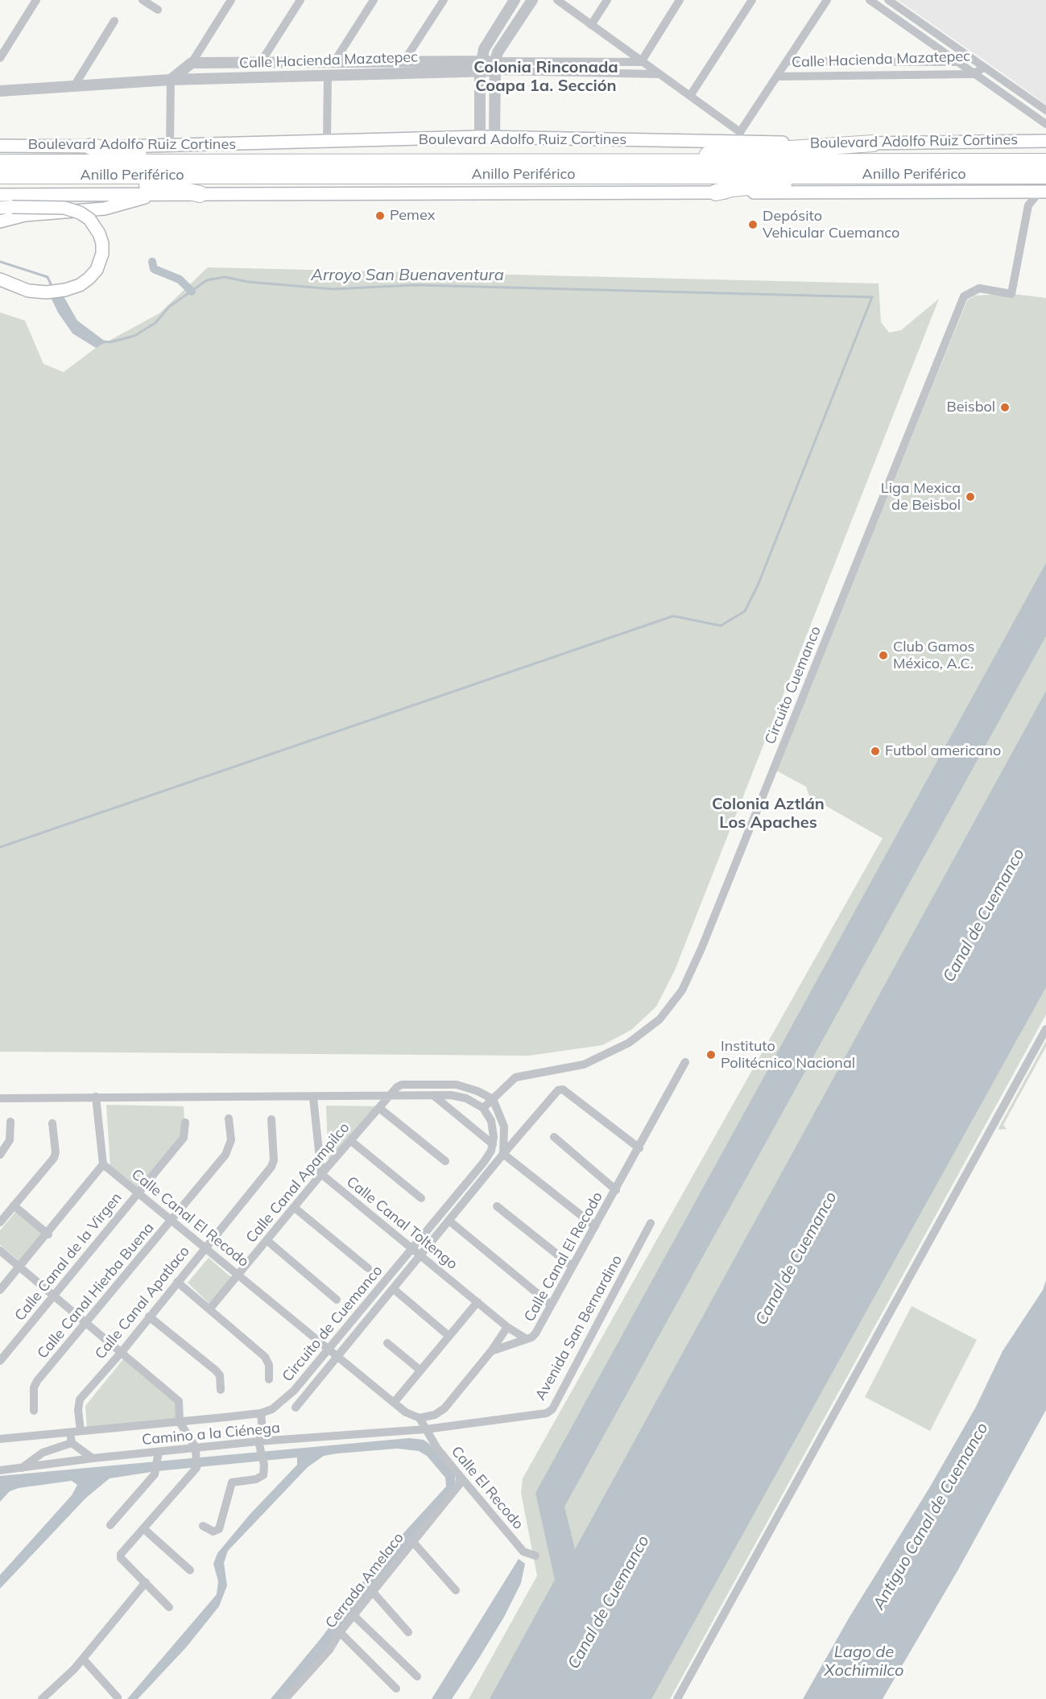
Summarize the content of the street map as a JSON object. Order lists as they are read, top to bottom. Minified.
{"streets":{"highway":["Anillo Periférico"],"main road":["Boulevard Adolfo Ruiz Cortines"],"street":["Calle Hacienda Mazatepec","Circuito Cuemanco","Calle Canal Apampilco","Calle Canal El Recodo","Calle Canal Toltengo","Calle Canal de la Virgen","Calle Canal Hierba Buena","Calle Canal Apatlaco","Circuito de Cuemanco","Avenida San Bernardino","Camino a la Ciénega","Calle El Recodo","Cerrada Amelaco"]},"crossings":[["Calle Canal Apampilco","Calle Canal El Recodo"],["Calle Canal Apampilco","Calle Canal Toltengo"],["Calle Canal El Recodo","Calle Canal Toltengo"],["Calle Canal El Recodo","Calle Canal de la Virgen"],["Calle Canal El Recodo","Calle Canal Hierba Buena"],["Calle Canal El Recodo","Calle Canal Apatlaco"],["Calle Canal El Recodo","Circuito de Cuemanco"],["Calle Canal El Recodo","Avenida San Bernardino"],["Calle Canal El Recodo","Camino a la Ciénega"],["Calle Canal El Recodo","Calle El Recodo"],["Calle Canal Toltengo","Circuito de Cuemanco"],["Calle Canal Apatlaco","Circuito de Cuemanco"],["Avenida San Bernardino","Camino a la Ciénega"],["Avenida San Bernardino","Calle El Recodo"],["Camino a la Ciénega","Calle El Recodo"],["Calle El Recodo","Cerrada Amelaco"]],"districts":["Colonia Rinconada Coapa 1a. Sección","Colonia Aztlán Los Apaches"],"water":["Arroyo San Buenaventura","Canal de Cuemanco","Antiguo Canal de Cuemanco","Lago de Xochimilco"],"places":["Pemex","Depósito Vehicular Cuemanco","Beisbol","Liga Mexica de Beisbol","Club Gamos México, A.C.","Futbol americano","Instituto Politécnico Nacional"]}
